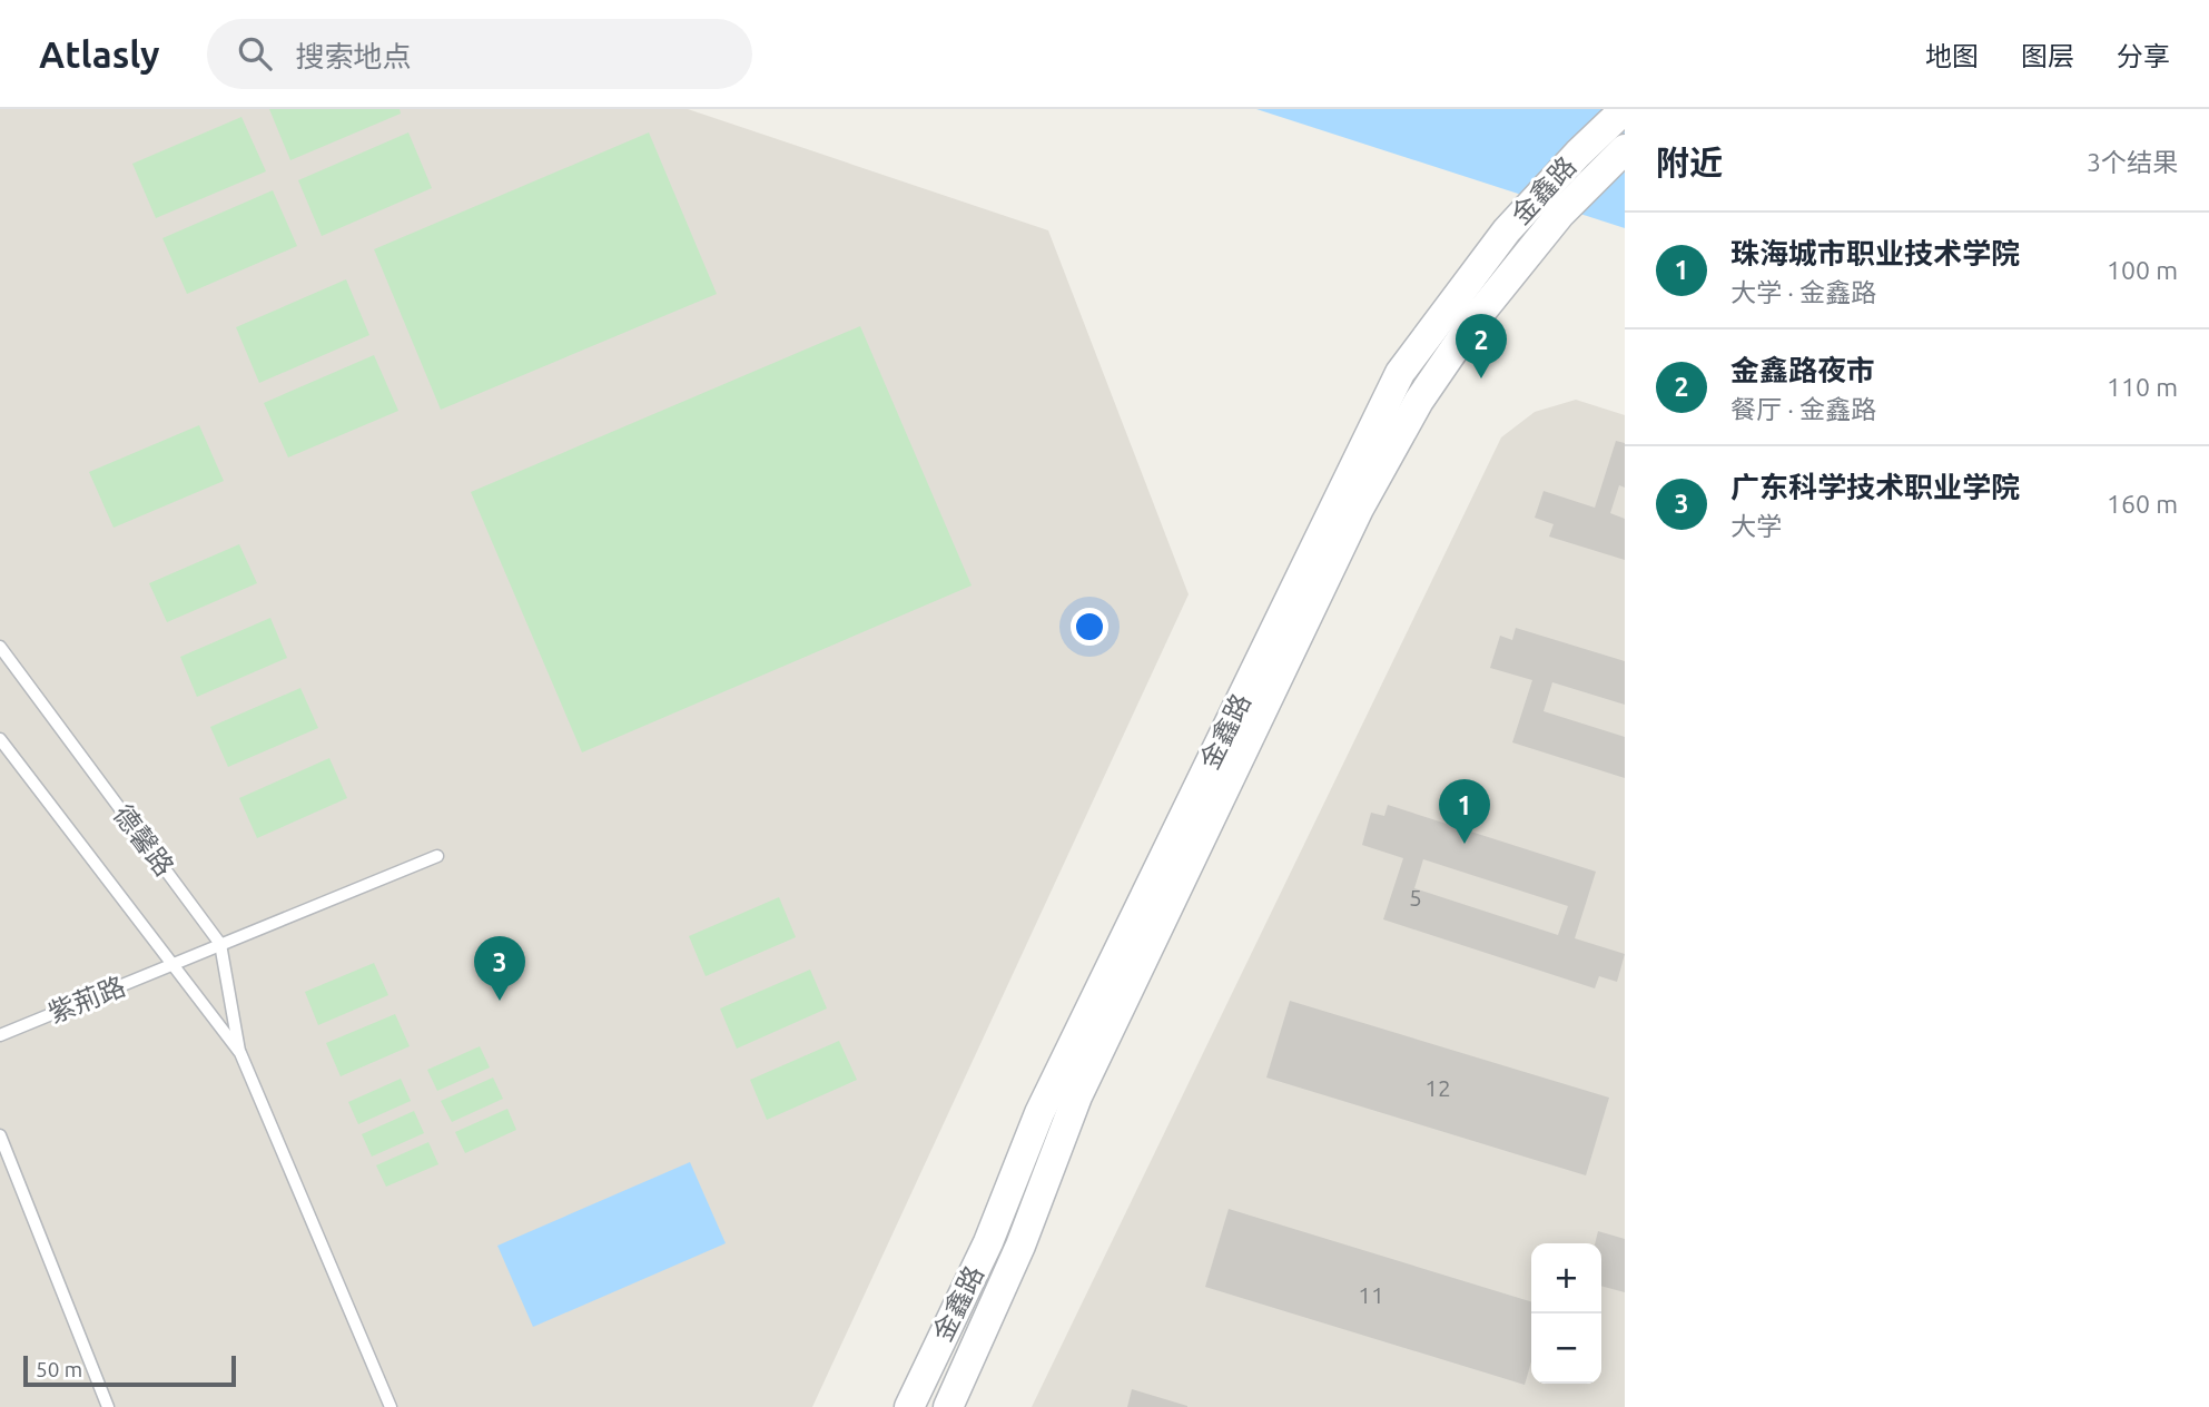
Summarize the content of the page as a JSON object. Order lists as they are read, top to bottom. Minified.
{"streets":{"street":["金鑫路"],"lane":["德馨路","紫荊路"]},"crossings":[["德馨路","紫荊路"]],"house_numbers":["5","12","11"],"scale_bar":"50 m","page":{"header":"Atlasly","search":"搜索地点","nav":["地图","图层","分享"],"heading":["附近","3个结果"],"list":[{"mark":"1","name":"珠海城市职业技术学院","note":"大学 · 金鑫路","value":"100 m"},{"mark":"2","name":"金鑫路夜市","note":"餐厅 · 金鑫路","value":"110 m"},{"mark":"3","name":"广东科学技术职业学院","note":"大学","value":"160 m"}],"pins":["2","1","3"],"map_buttons":["+","−"],"scale":"50 m"}}
